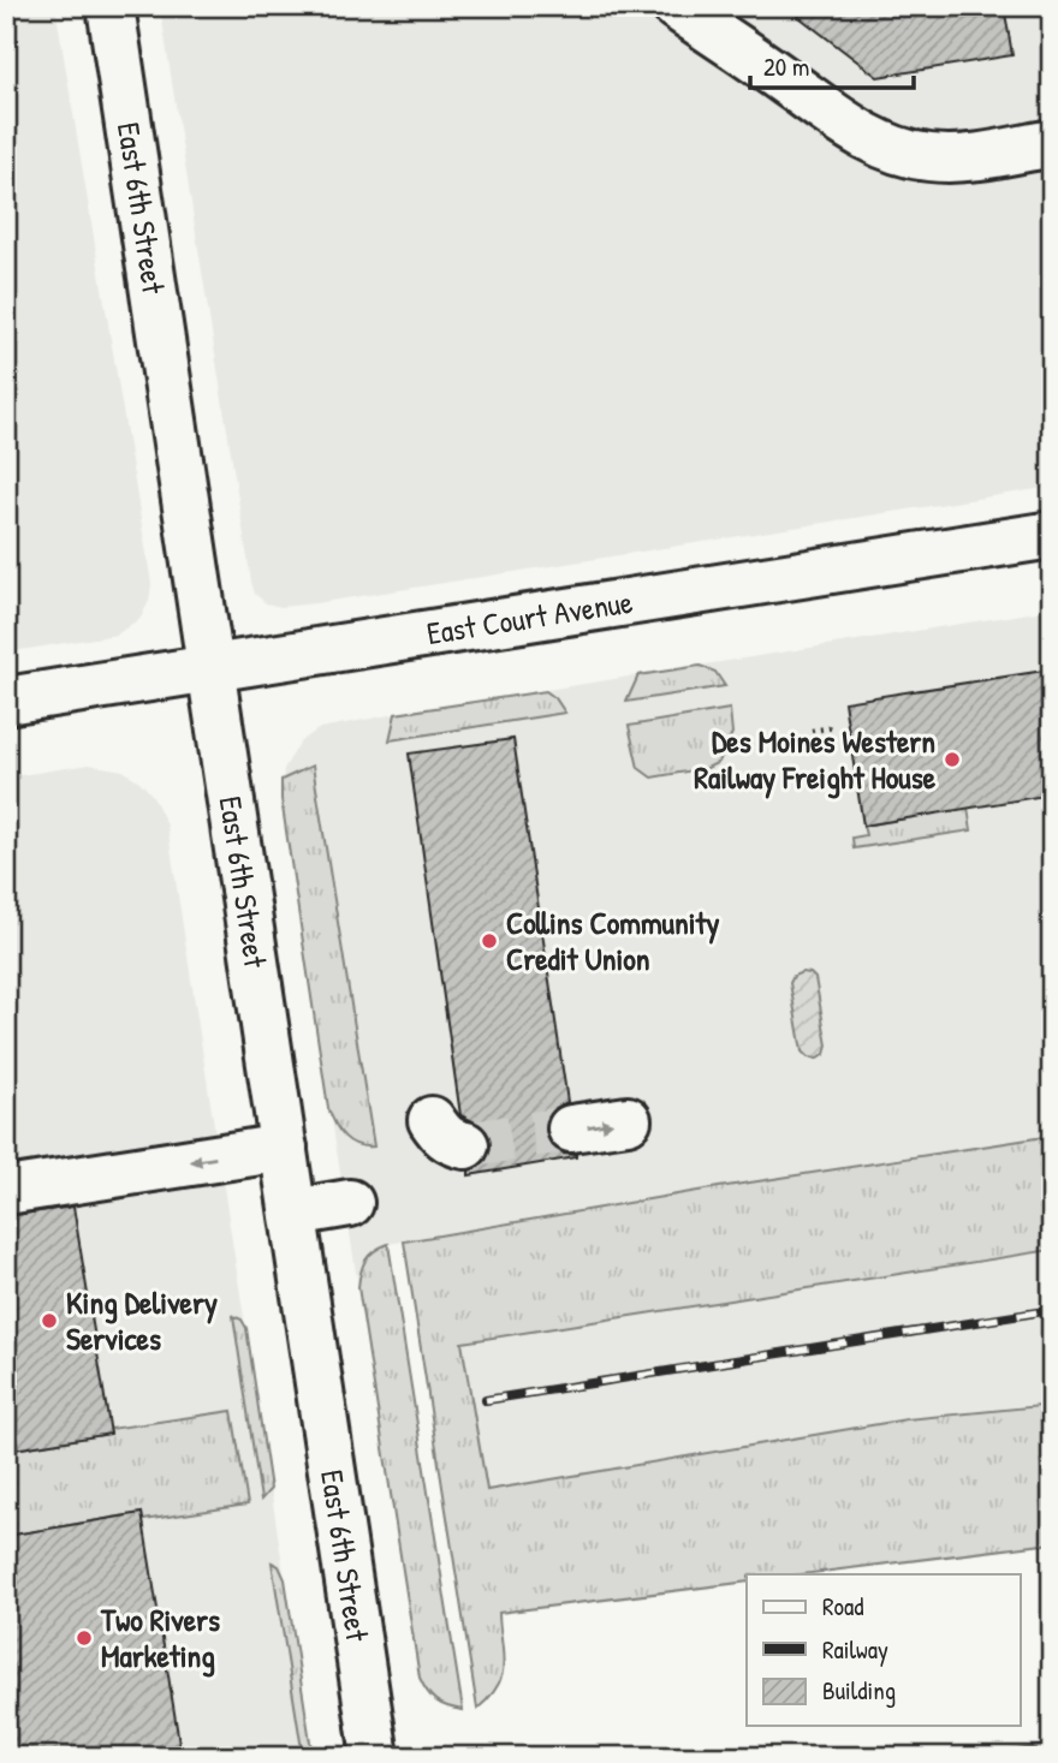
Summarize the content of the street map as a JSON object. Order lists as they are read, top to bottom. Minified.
{"streets":{"main road":["East 6th Street","East Court Avenue"]},"crossings":[["East 6th Street","East Court Avenue"]],"places":["Des Moines Western Railway Freight House","Collins Community Credit Union","King Delivery Services","Two Rivers Marketing"],"legend":["Road","Railway","Building"],"scale_bar":"20 m"}
